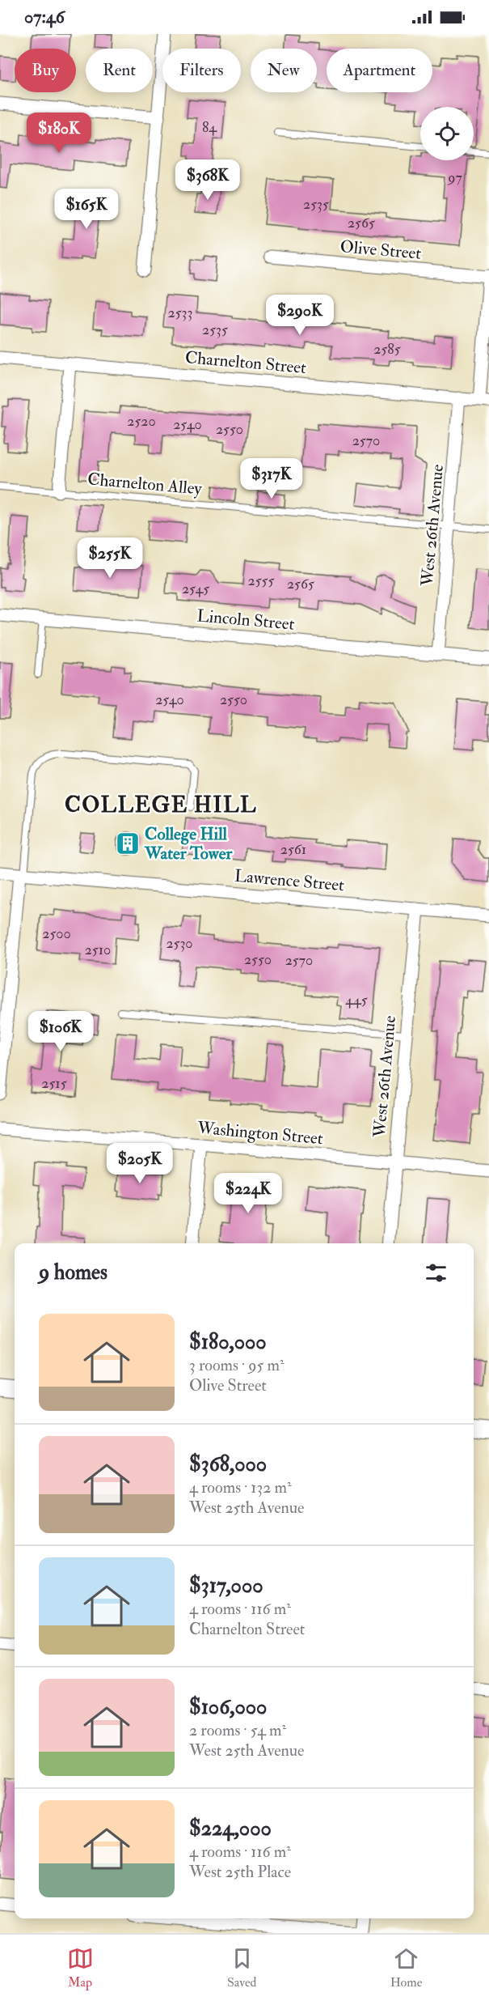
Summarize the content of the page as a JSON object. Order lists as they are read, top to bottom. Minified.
{"streets":{"street":["Olive Street","Charnelton Street","West 26th Avenue","Lincoln Street","Lawrence Street","Washington Street"],"lane":["Charnelton Alley"]},"crossings":[["Charnelton Street","West 26th Avenue"],["Charnelton Alley","West 26th Avenue"],["West 26th Avenue","Lincoln Street"],["West 26th Avenue","Lawrence Street"],["West 26th Avenue","Washington Street"]],"districts":["COLLEGE HILL"],"places":{"building":["College Hill Water Tower"]},"house_numbers":["84","97","2535","2565","2533","2535","2585","2520","2540","2550","2570","2555","2565","2545","2540","2550","2561","2500","2530","2510","2550","2570","445","2515"],"page":{"status":"07:46","chip":["Buy","Rent","Filters","New","Apartment"],"price":["$180K","$368K","$165K","$290K","$317K","$255K","$106K","$205K","$224K"],"heading":"9 homes","list":[{"name":"$180,000","note":"3 rooms · 95 m² · Olive Street"},{"name":"$368,000","note":"4 rooms · 132 m² · West 25th Avenue"},{"name":"$317,000","note":"4 rooms · 116 m² · Charnelton Street"},{"name":"$106,000","note":"2 rooms · 54 m² · West 25th Avenue"},{"name":"$224,000","note":"4 rooms · 116 m² · West 25th Place"}],"tabs":["Map","Saved","Home"]}}
